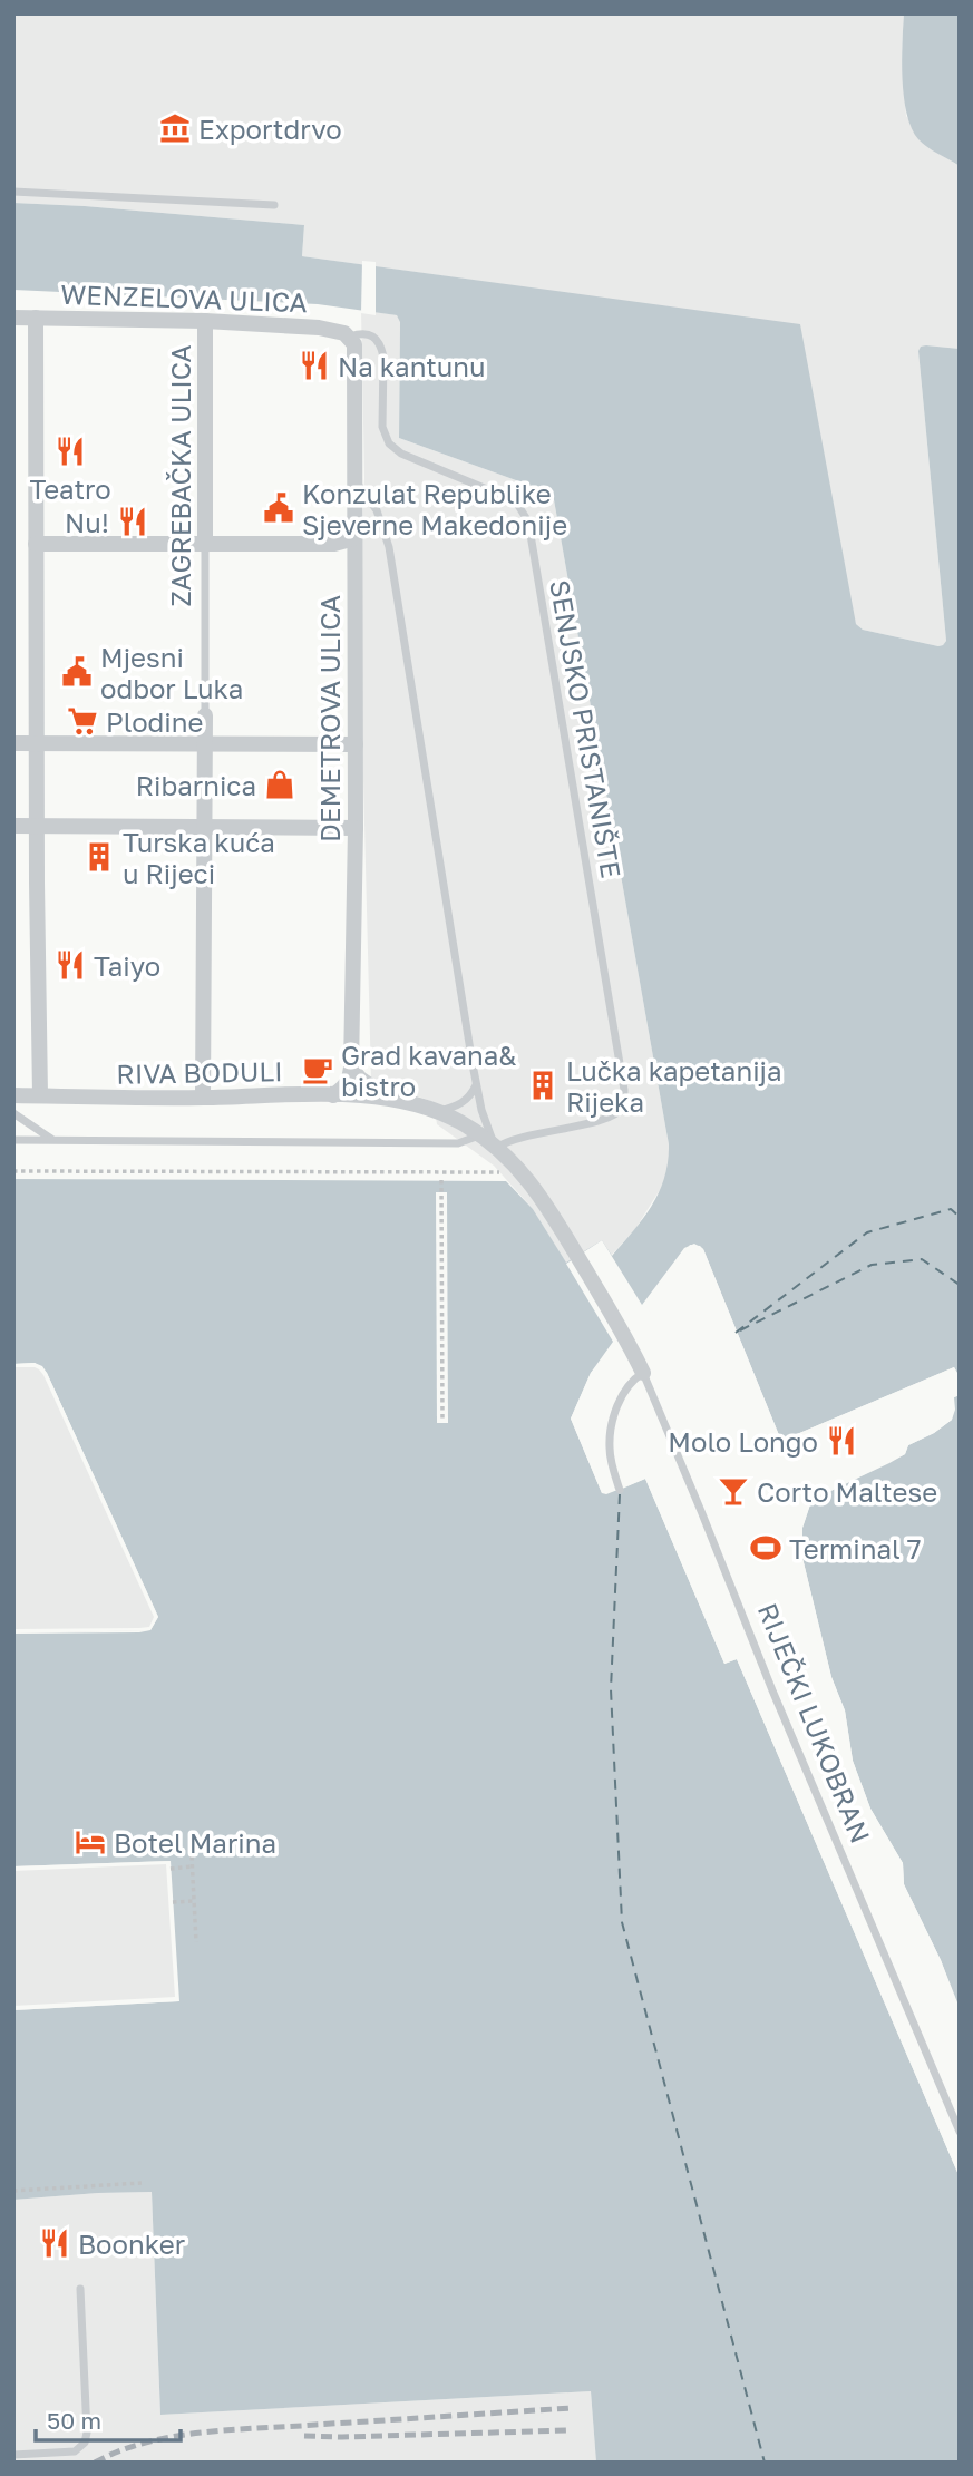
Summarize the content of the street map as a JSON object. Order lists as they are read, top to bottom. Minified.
{"streets":{"street":["WENZELOVA ULICA","ZAGREBAČKA ULICA","DEMETROVA ULICA","RIVA BODULI","RIJEČKI LUKOBRAN"],"lane":["SENJSKO PRISTANIŠTE"]},"crossings":[["WENZELOVA ULICA","ZAGREBAČKA ULICA"],["WENZELOVA ULICA","DEMETROVA ULICA"],["WENZELOVA ULICA","SENJSKO PRISTANIŠTE"],["ZAGREBAČKA ULICA","RIVA BODULI"],["DEMETROVA ULICA","SENJSKO PRISTANIŠTE"],["DEMETROVA ULICA","RIVA BODULI"],["SENJSKO PRISTANIŠTE","RIVA BODULI"],["RIVA BODULI","RIJEČKI LUKOBRAN"]],"places":{"museum":["Exportdrvo"],"restaurant":["Na kantunu","Teatro","Nu!","Taiyo","Molo Longo","Boonker"],"public building":["Konzulat Republike Sjeverne Makedonije","Mjesni odbor Luka"],"supermarket":["Plodine"],"shop":["Ribarnica"],"building":["Turska kuća u Rijeci","Lučka kapetanija Rijeka"],"cafe":["Grad kavana& bistro"],"bar":["Corto Maltese"],"sports":["Terminal 7"],"hotel":["Botel Marina"]},"scale_bar":"50 m"}
